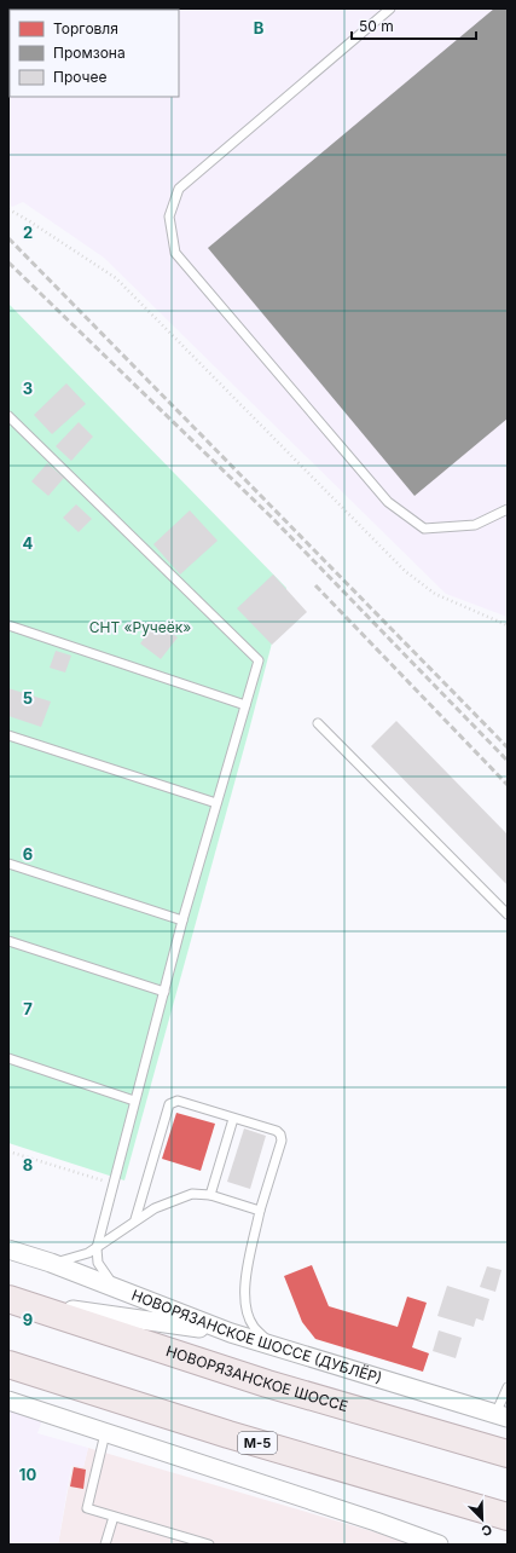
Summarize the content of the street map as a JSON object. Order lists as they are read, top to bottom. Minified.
{"streets":{"highway":["НОВОРЯЗАНСКОЕ ШОССЕ","М-5"],"street":["НОВОРЯЗАНСКОЕ ШОССЕ (ДУБЛЁР)"]},"parks":["СНТ «Ручеёк»"],"legend":["Торговля","Промзона","Прочее"],"scale_bar":"50 m","north":"bottom right","grid":{"columns":["B"],"rows":["2","3","4","5","6","7","8","9","10"]}}
